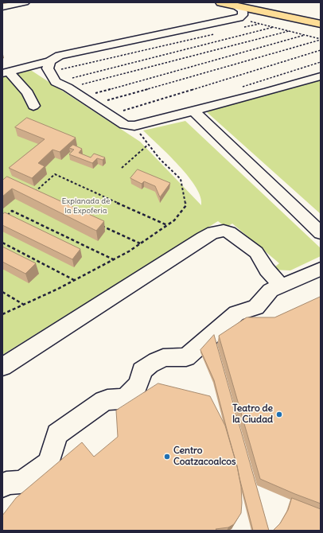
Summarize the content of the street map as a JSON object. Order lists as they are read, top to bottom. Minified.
{"parks":["Explanada de la Expoferia"],"places":["Teatro de la Ciudad","Centro Coatzacoalcos"]}
